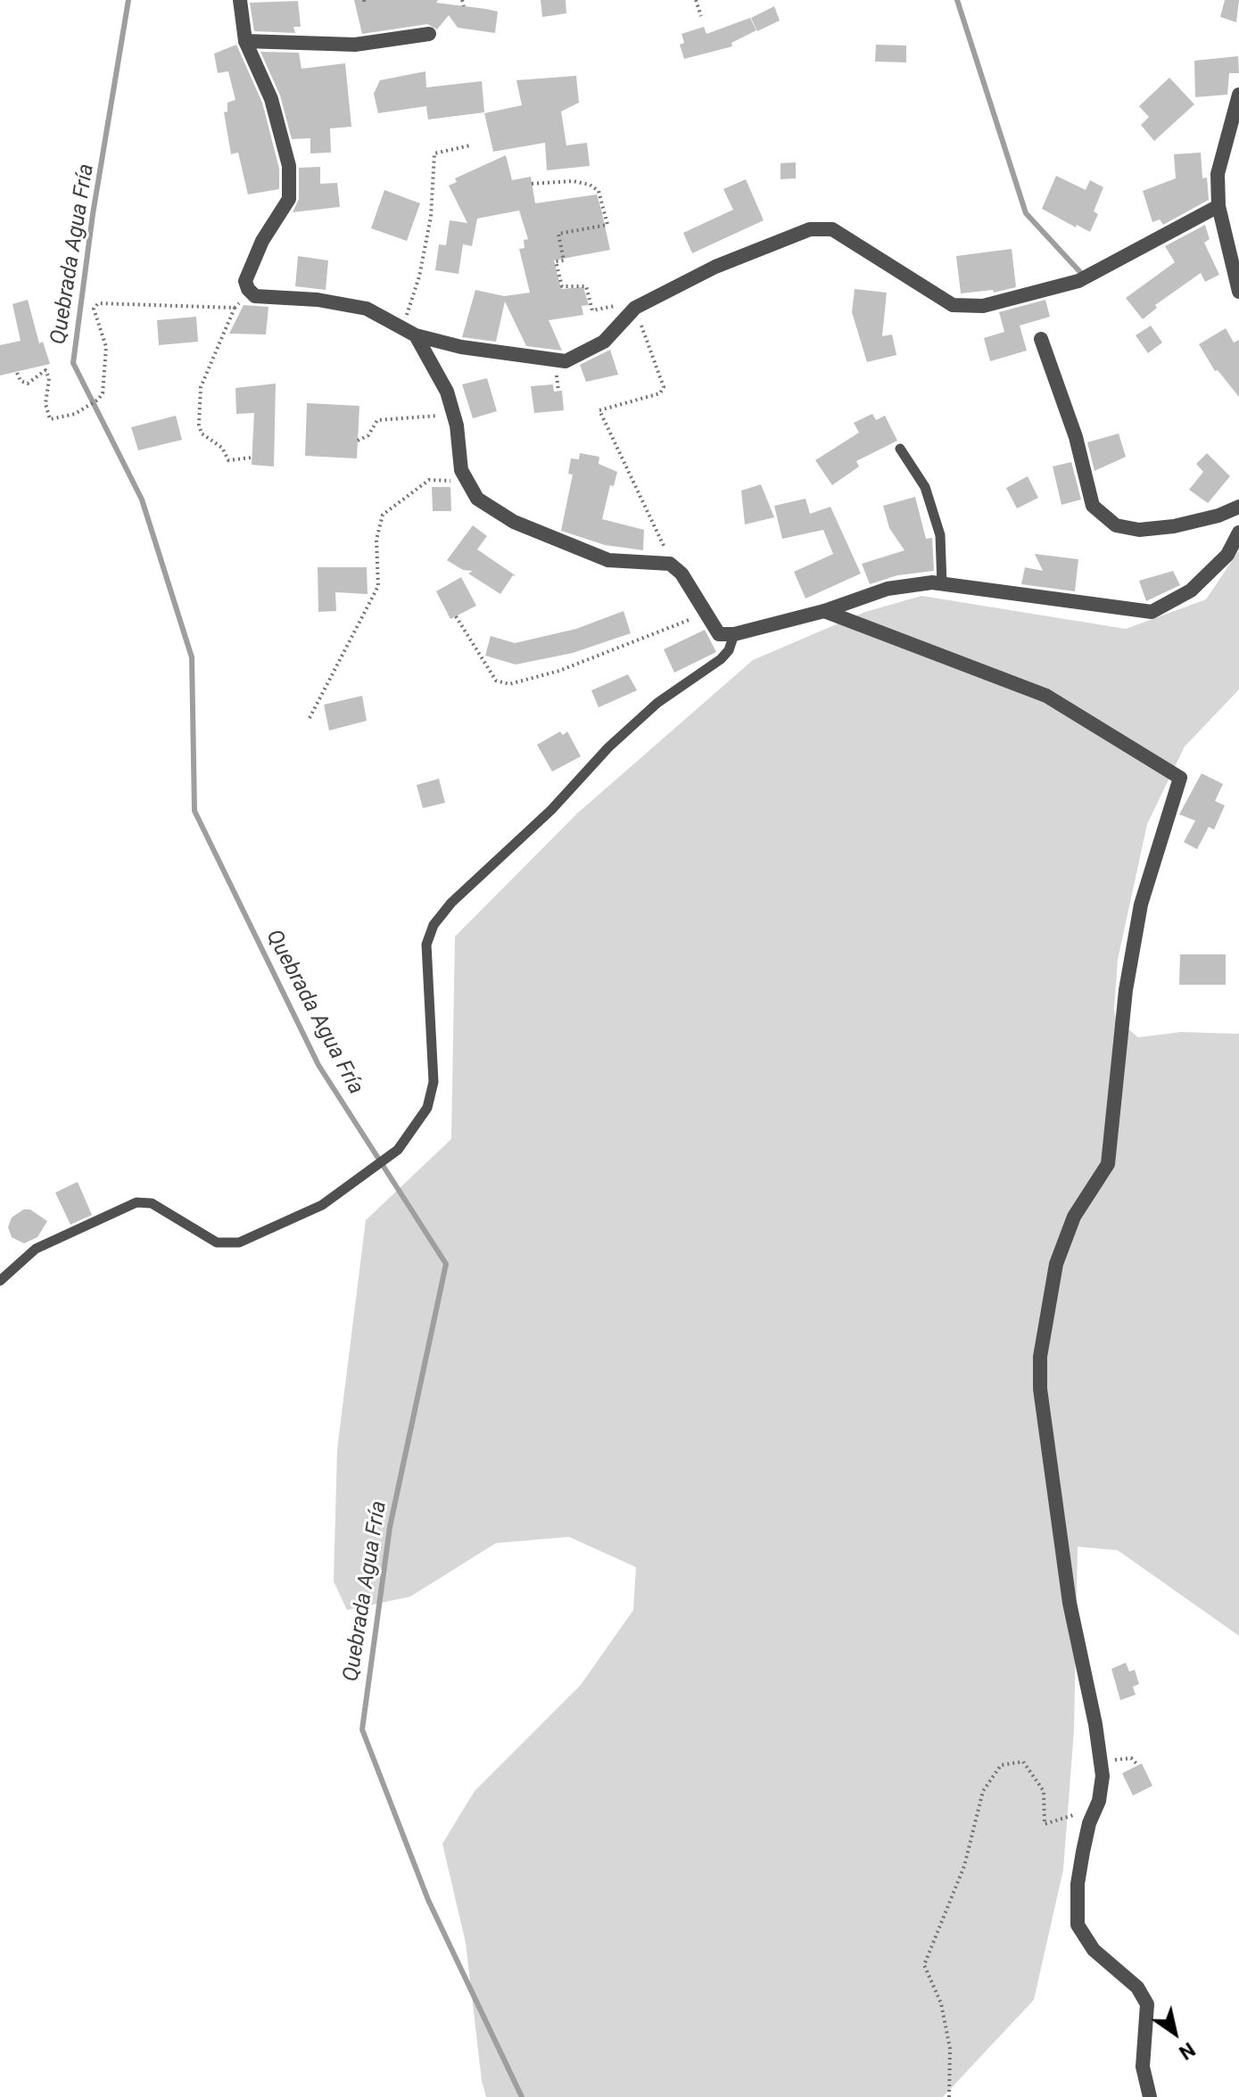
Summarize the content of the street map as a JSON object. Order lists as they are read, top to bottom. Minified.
{"water":["Quebrada Agua Fría"],"north":"bottom right"}
